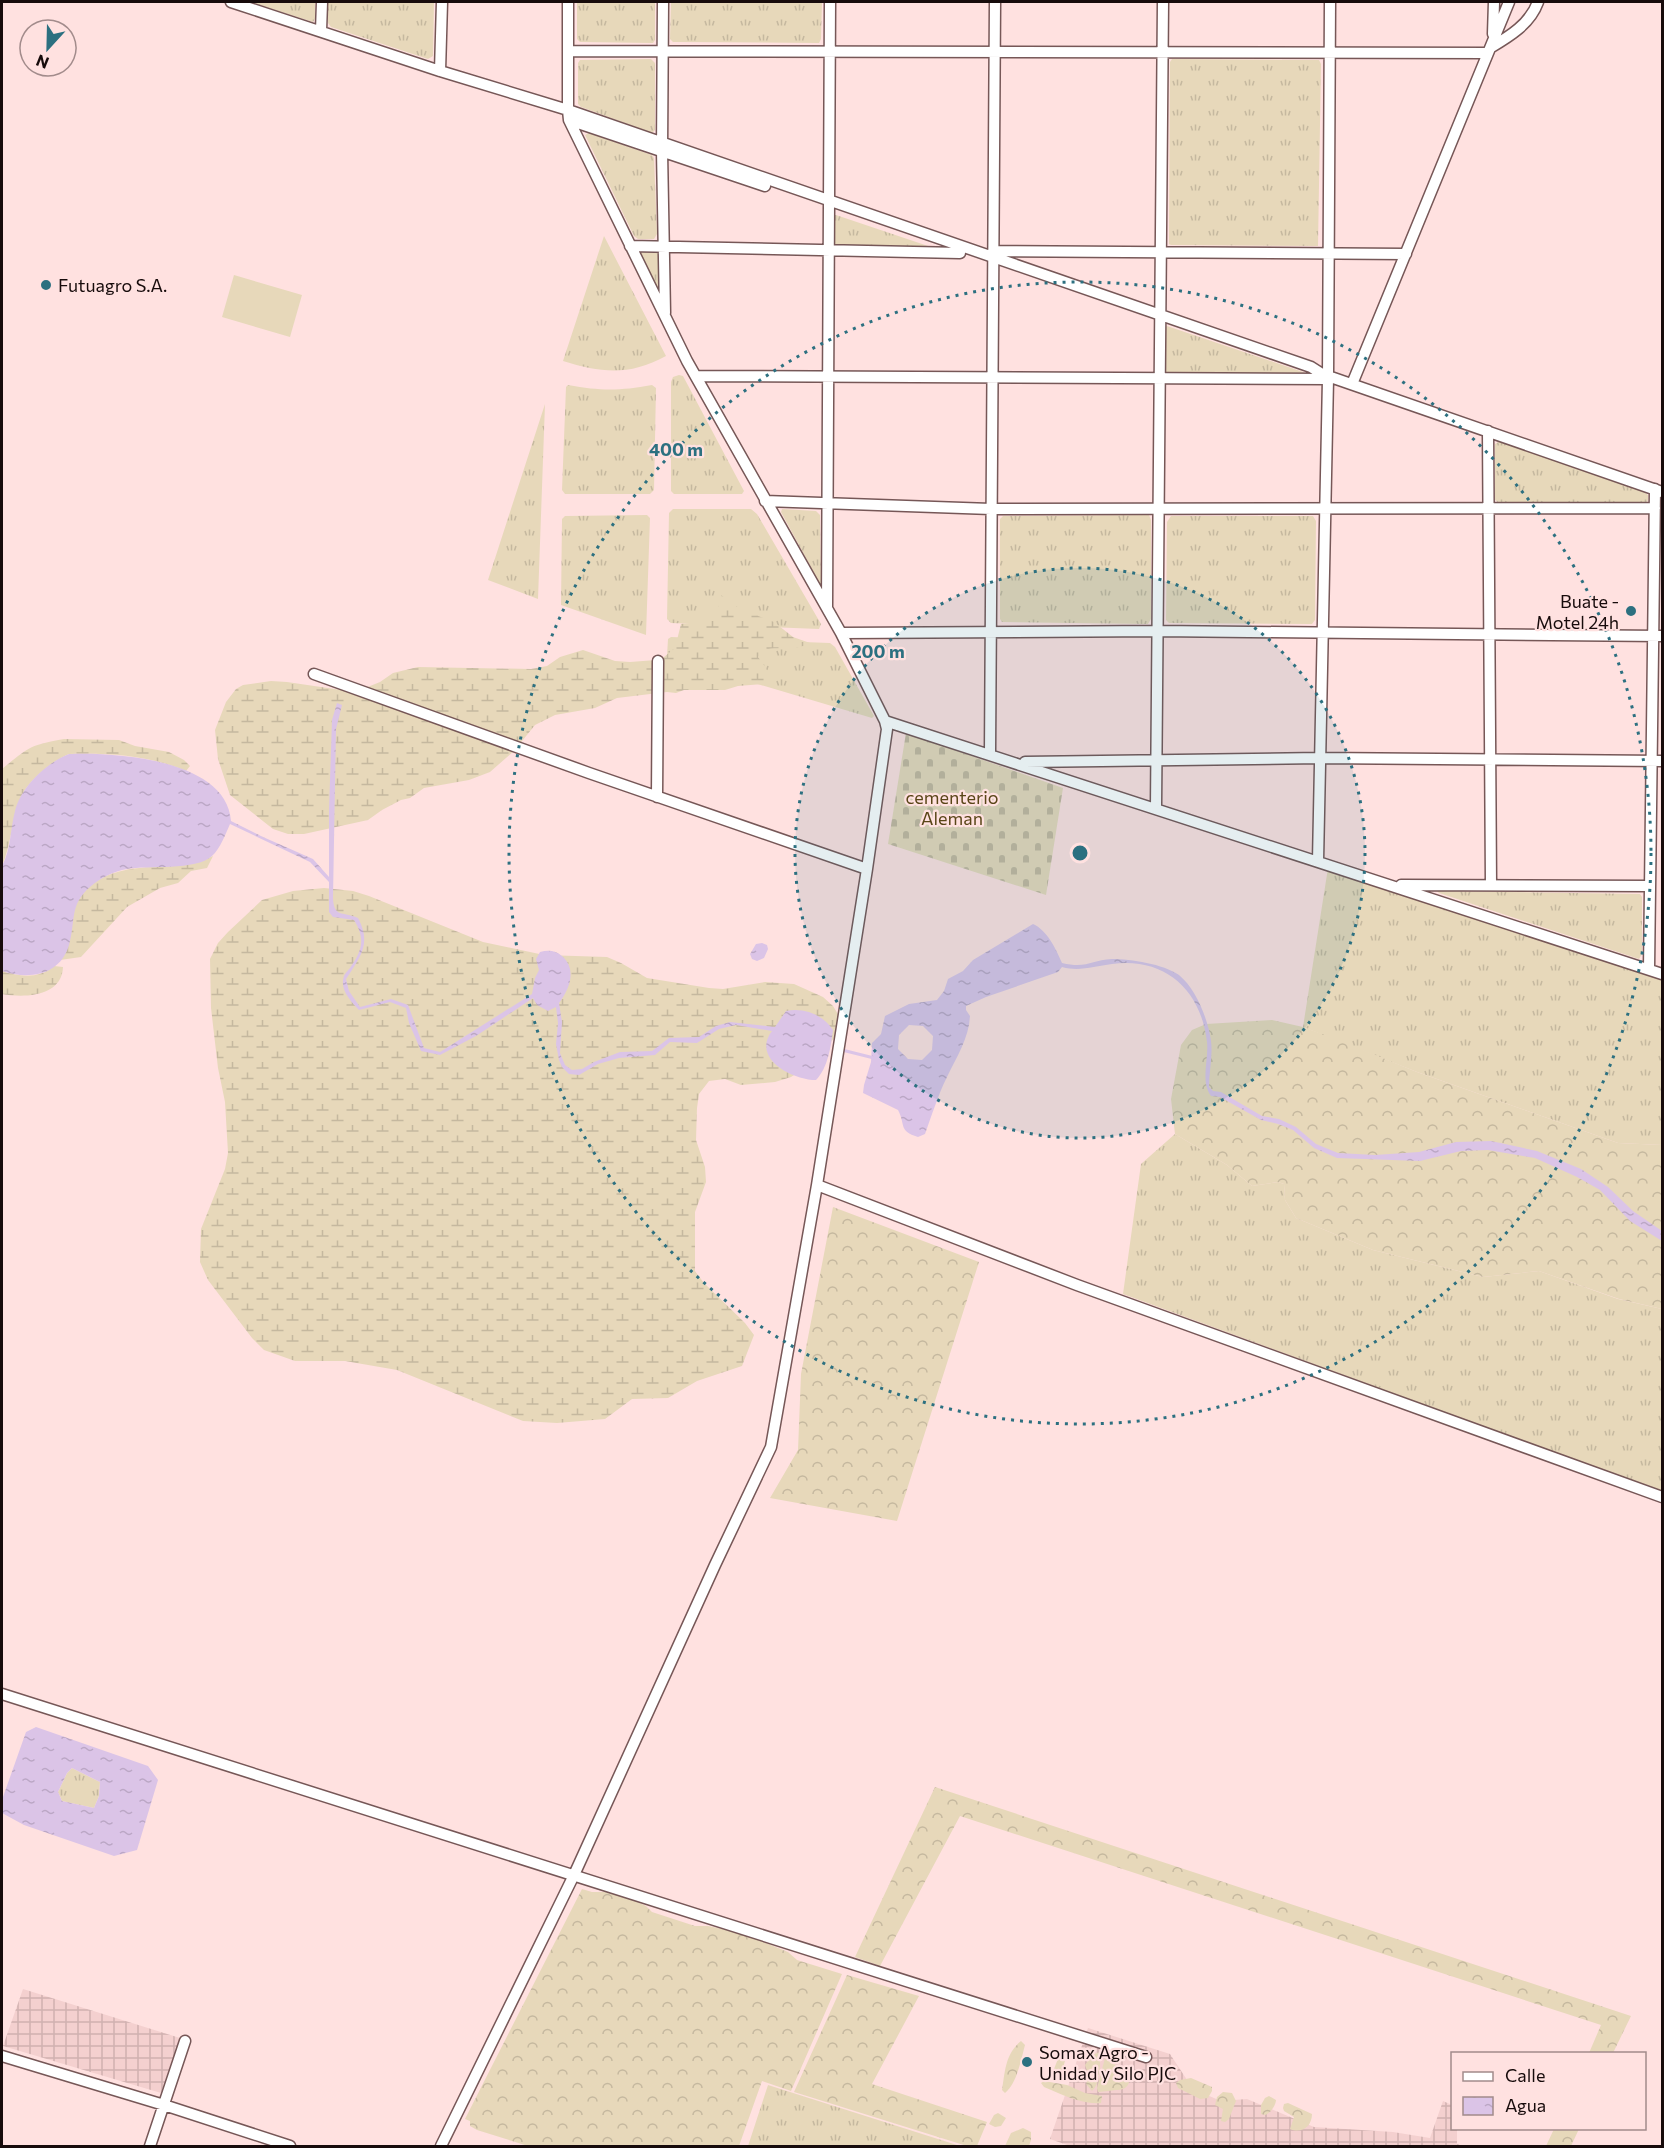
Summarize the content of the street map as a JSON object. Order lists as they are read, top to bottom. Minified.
{"parks":["cementerio Aleman"],"places":["Futuagro S.A.","Buate - Motel 24h","Somax Agro - Unidad y Silo PJC"],"legend":["Calle","Agua"],"north":"bottom","rings":["400 m","200 m"]}
